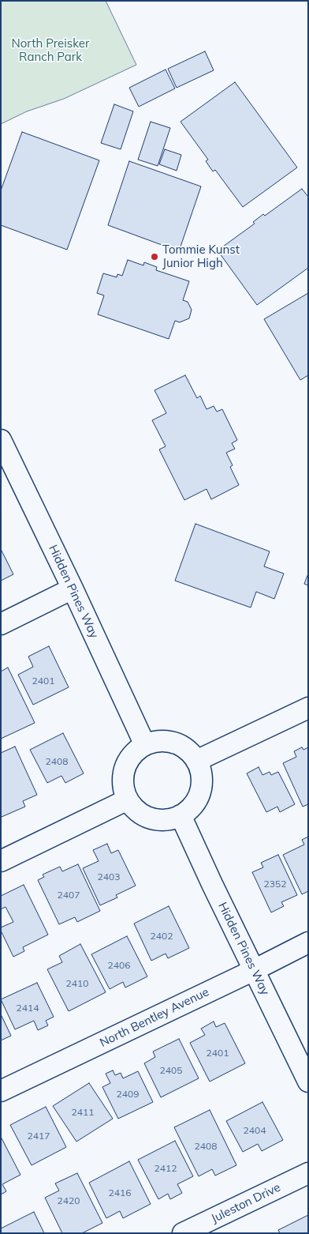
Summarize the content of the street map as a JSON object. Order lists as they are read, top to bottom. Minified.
{"streets":{"street":["Hidden Pines Way","North Bentley Avenue","Juleston Drive"]},"crossings":[["Hidden Pines Way","North Bentley Avenue"]],"parks":["North Preisker Ranch Park"],"places":["Tommie Kunst Junior High"],"house_numbers":["2401","2408","2403","2352","2407","2402","2406","2410","2414","2401","2405","2409","2411","2404","2417","2408","2412","2416","2420"]}
